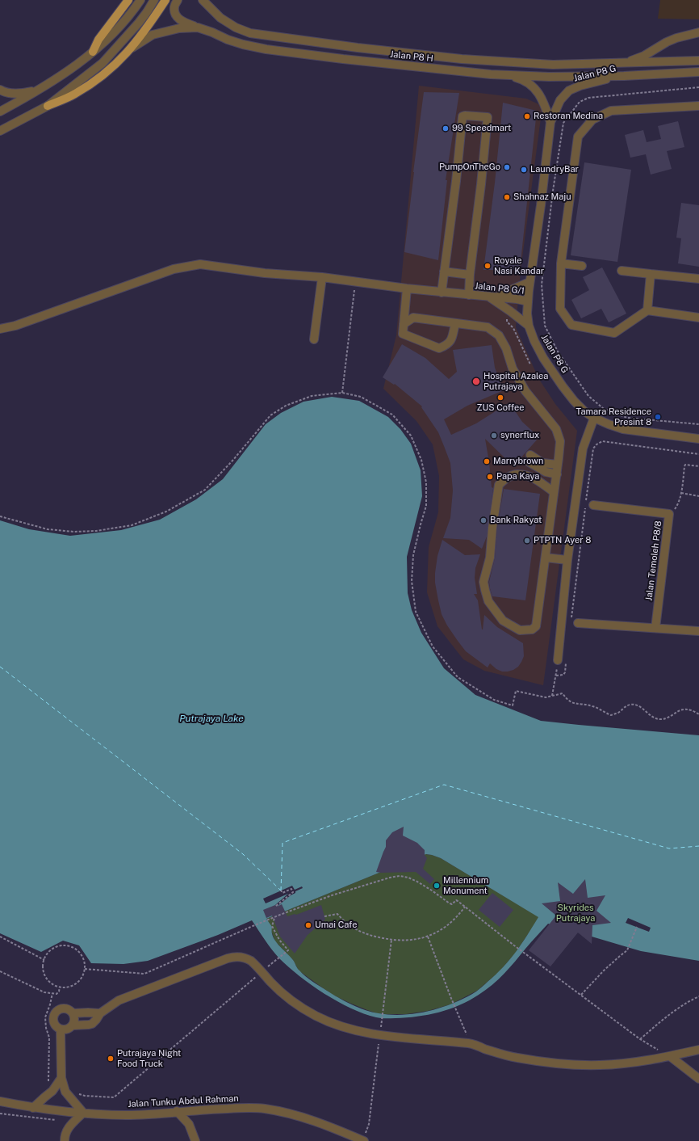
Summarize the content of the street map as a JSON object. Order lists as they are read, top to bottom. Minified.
{"streets":{"street":["Jalan P8 H","Jalan P8 G","Jalan P8 G/1","Jalan Temoleh P8/8","Jalan Tunku Abdul Rahman"]},"crossings":[["Jalan P8 H","Jalan P8 G"],["Jalan P8 G","Jalan P8 G/1"]],"water":["Putrajaya Lake"],"parks":["Skyrides Putrajaya"],"places":["Restoran Medina","99 Speedmart","PumpOnTheGo","LaundryBar","Shahnaz Maju","Royale Nasi Kandar","Hospital Azalea Putrajaya","ZUS Coffee","Tamara Residence Presint 8","synerflux","Marrybrown","Papa Kaya","Bank Rakyat","PTPTN Ayer 8","Millennium Monument","Umai Cafe","Putrajaya Night Food Truck"]}
